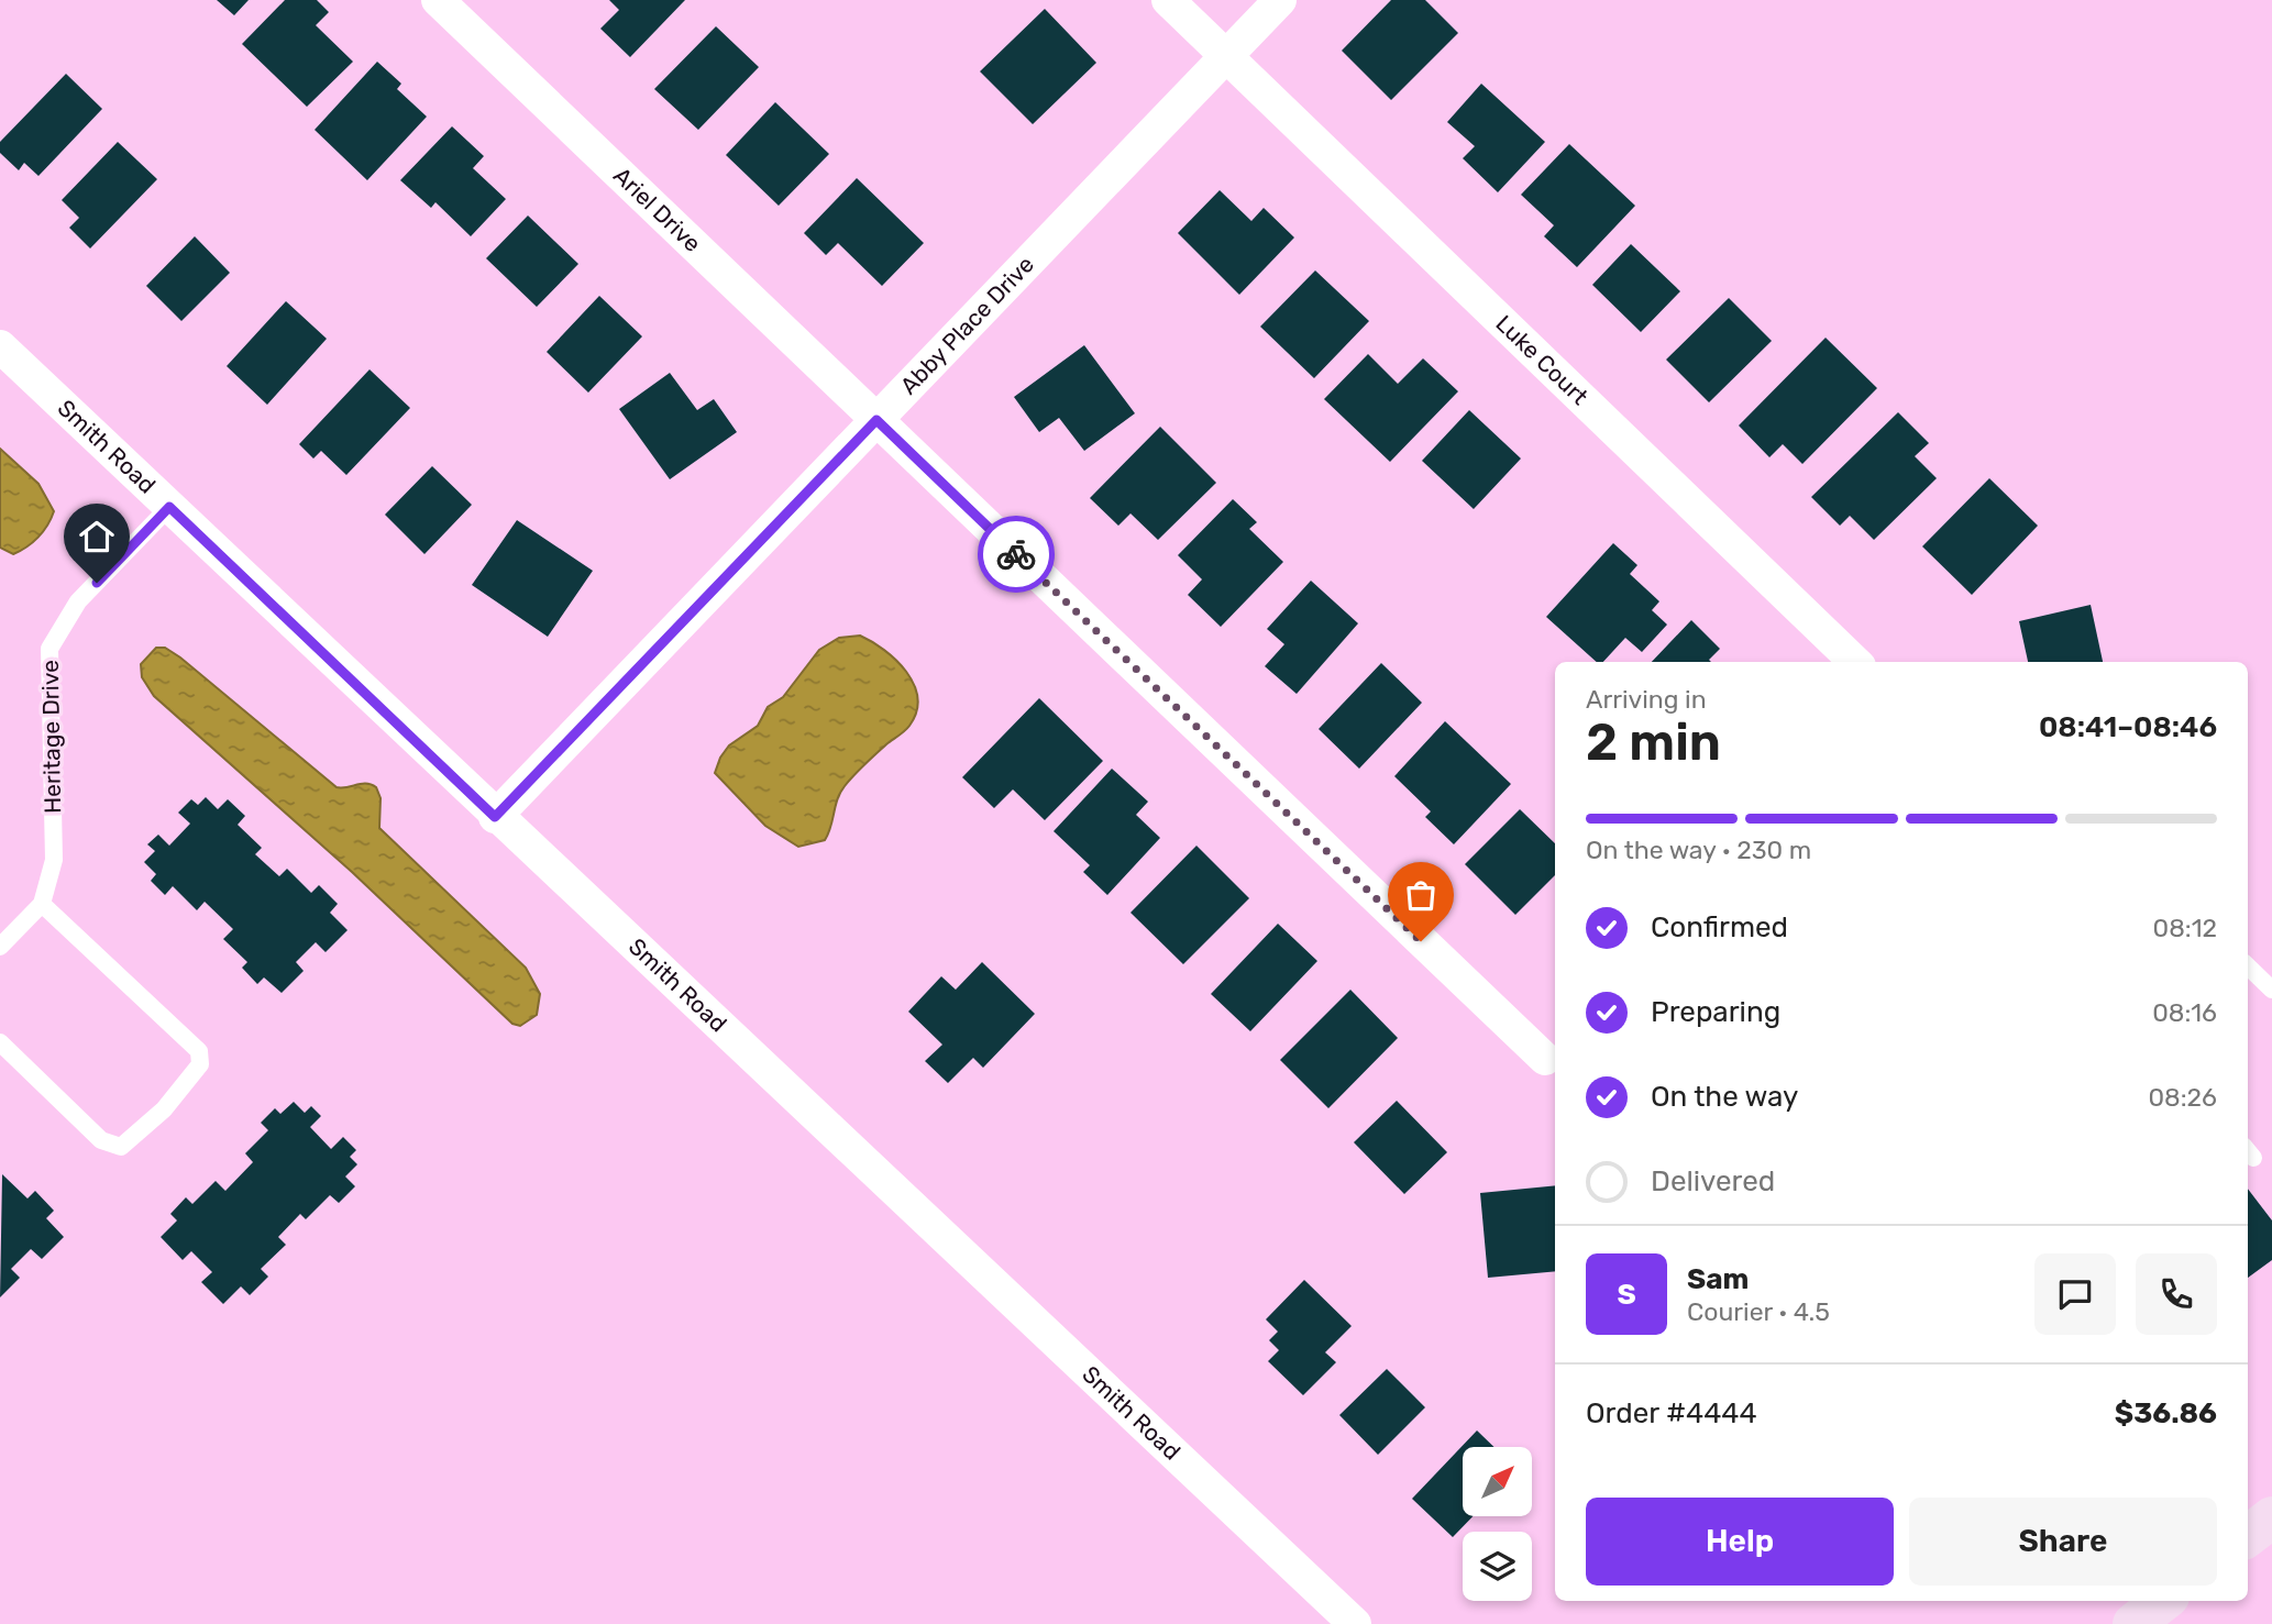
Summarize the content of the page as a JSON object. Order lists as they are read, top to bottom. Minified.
{"streets":{"street":["Ariel Drive","Abby Place Drive","Luke Court","Smith Road"],"lane":["Heritage Drive"]},"crossings":[["Ariel Drive","Abby Place Drive"],["Abby Place Drive","Luke Court"],["Abby Place Drive","Smith Road"],["Smith Road","Heritage Drive"]],"north":"top right","page":{"heading":["2 min","Arriving in","08:41–08:46"],"panel":["Sam","Courier · 4.5","Order #4444","$36.86"],"bar":"On the way · 230 m","list":[["Confirmed","08:12"],["Preparing","08:16"],["On the way","08:26"],"Delivered"],"round":"S","buttons":["Help","Share"]}}
